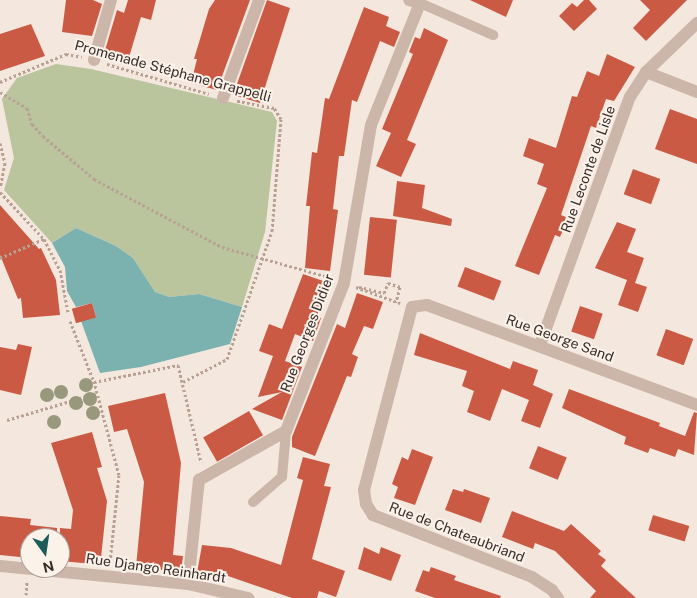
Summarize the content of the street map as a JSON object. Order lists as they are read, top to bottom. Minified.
{"streets":{"street":["Rue Leconte de Lisle","Rue Georges Didier","Rue George Sand","Rue de Chateaubriand","Rue Django Reinhardt"],"path":["Promenade Stéphane Grappelli"]},"crossings":[["Rue Leconte de Lisle","Rue George Sand"],["Rue George Sand","Rue de Chateaubriand"]],"north":"bottom"}
